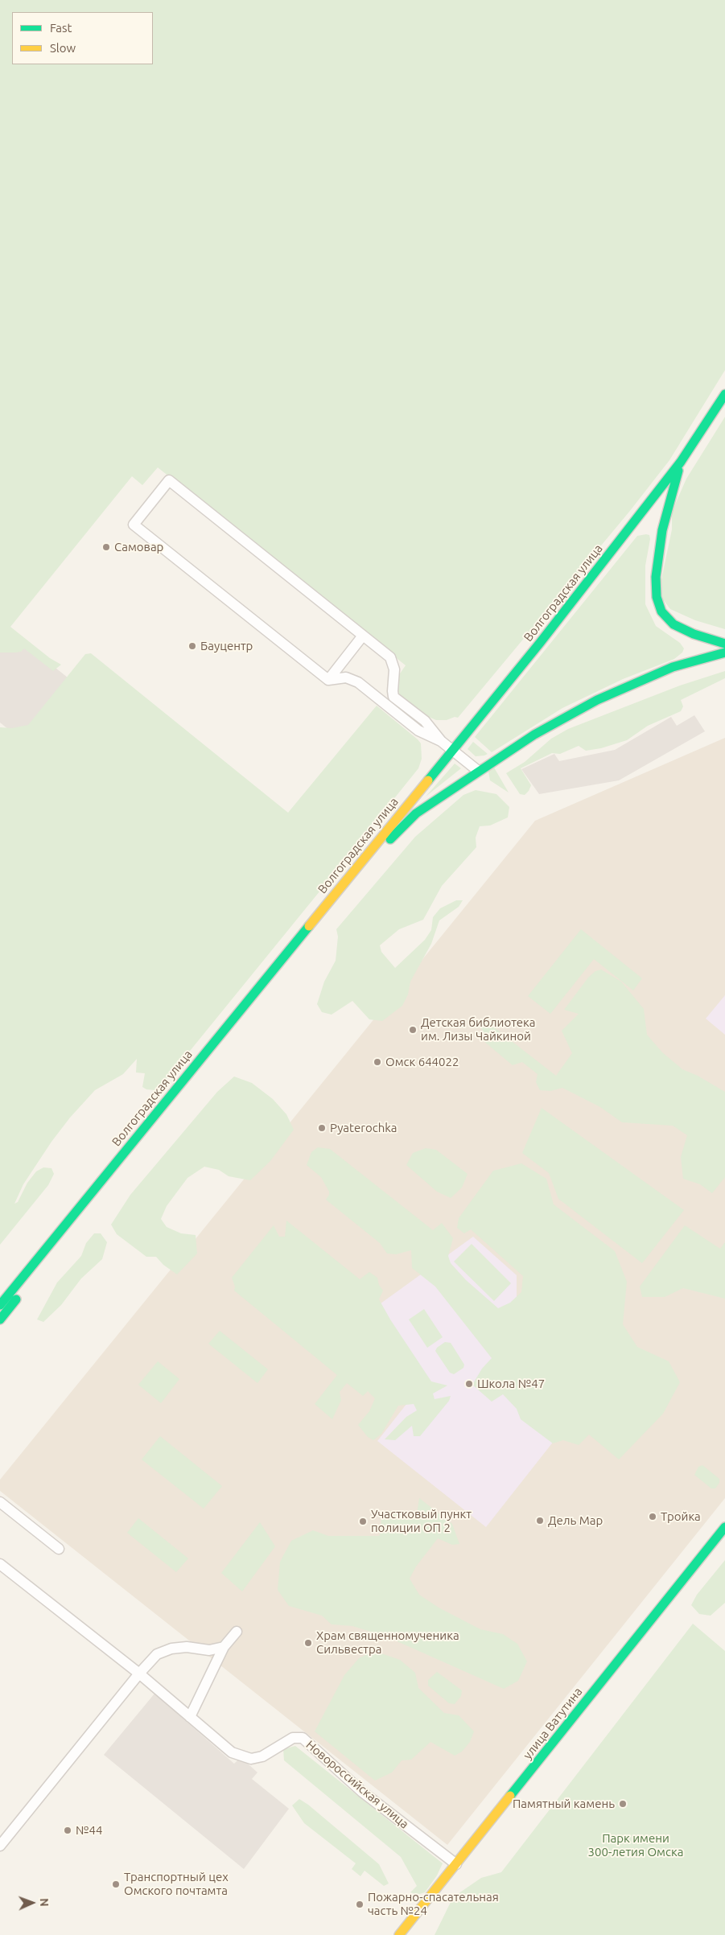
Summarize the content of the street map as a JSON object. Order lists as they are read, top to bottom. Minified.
{"streets":{"main road":["Волгоградская улица","улица Ватутина"],"street":["Новороссийская улица"]},"crossings":[["улица Ватутина","Новороссийская улица"]],"parks":["Парк имени 300-летия Омска"],"places":["Самовар","Бауцентр","Детская библиотека им. Лизы Чайкиной","Омск 644022","Pyaterochka","Школа №47","Тройка","Дель Мар","Участковый пункт полиции ОП 2","Храм священномученика Сильвестра","Памятный камень","№44","Транспортный цех Омского почтамта","Пожарно-спасательная часть №24"],"legend":["Fast","Slow"],"north":"right"}
